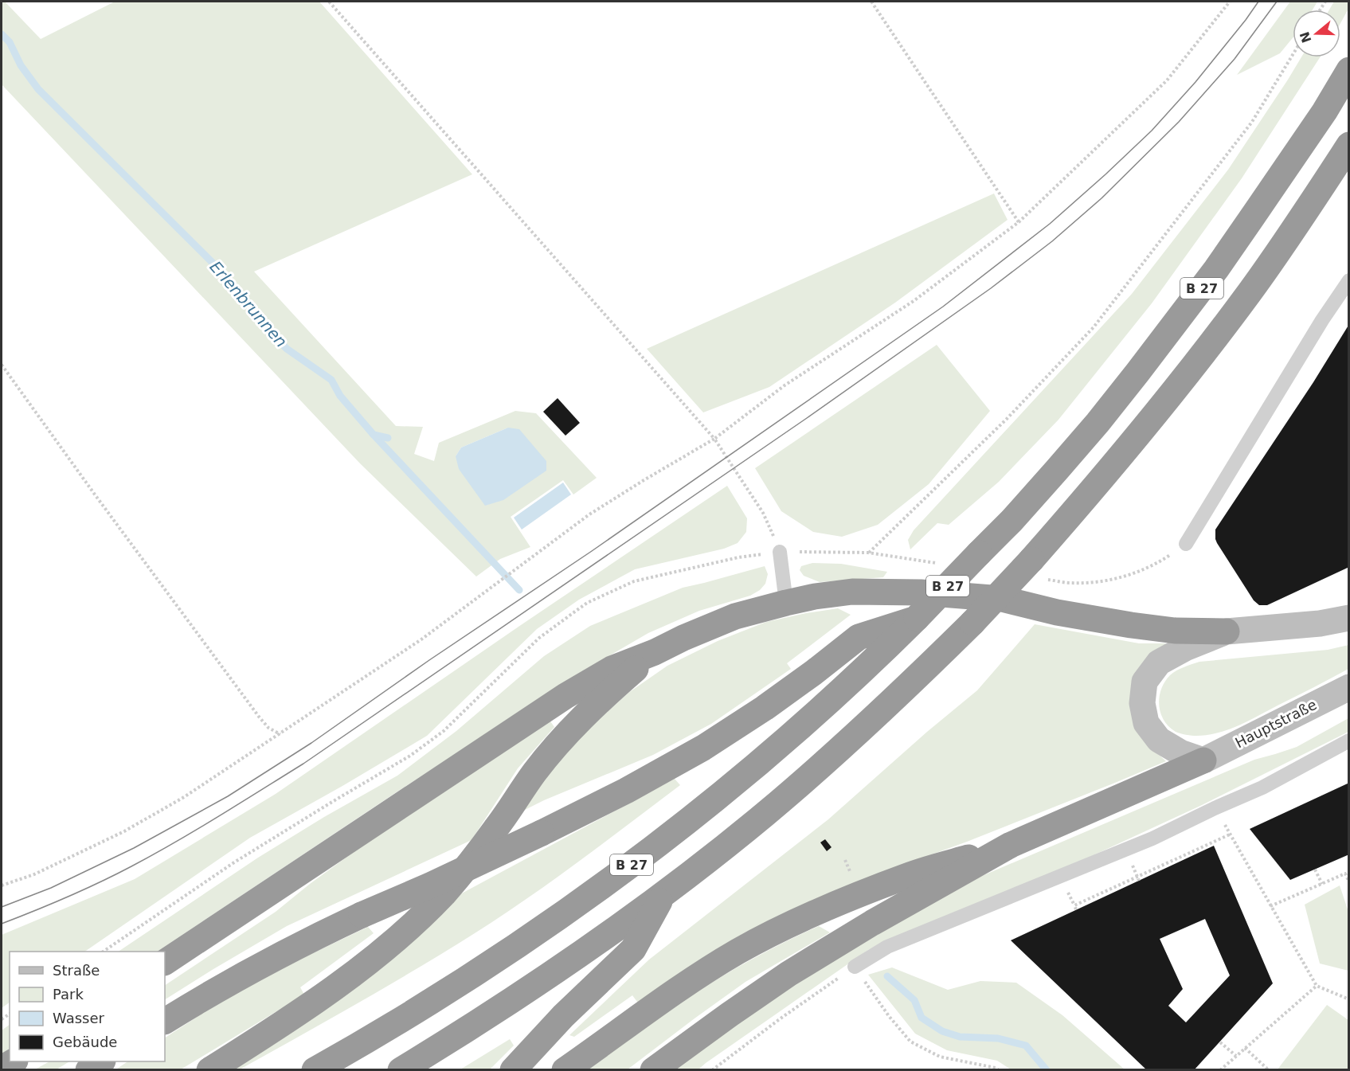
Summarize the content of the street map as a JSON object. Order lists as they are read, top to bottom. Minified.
{"streets":{"highway":["B 27"],"main road":["Hauptstraße"]},"water":["Erlenbrunnen"],"legend":["Straße","Park","Wasser","Gebäude"],"north":"left"}
